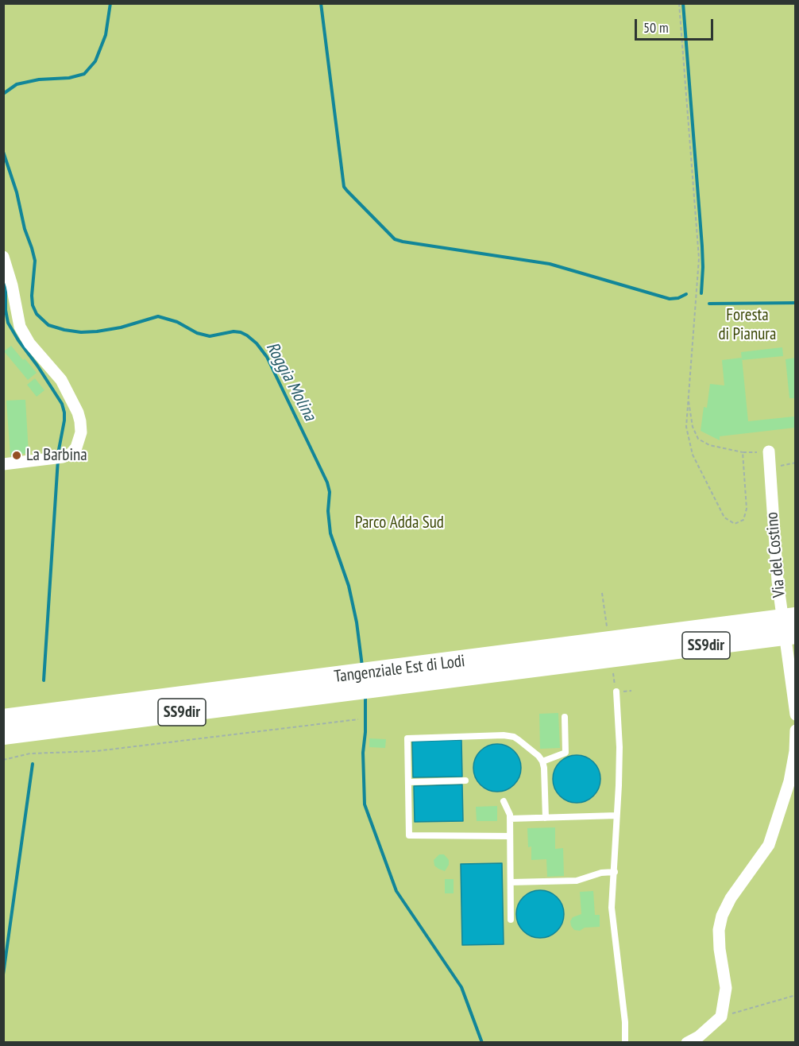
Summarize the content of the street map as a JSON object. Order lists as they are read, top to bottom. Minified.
{"streets":{"highway":["SS9dir","Tangenziale Est di Lodi"],"street":["Via del Costino"]},"water":["Roggia Molina"],"parks":["Foresta di Pianura","Parco Adda Sud"],"places":["La Barbina"],"scale_bar":"50 m"}
